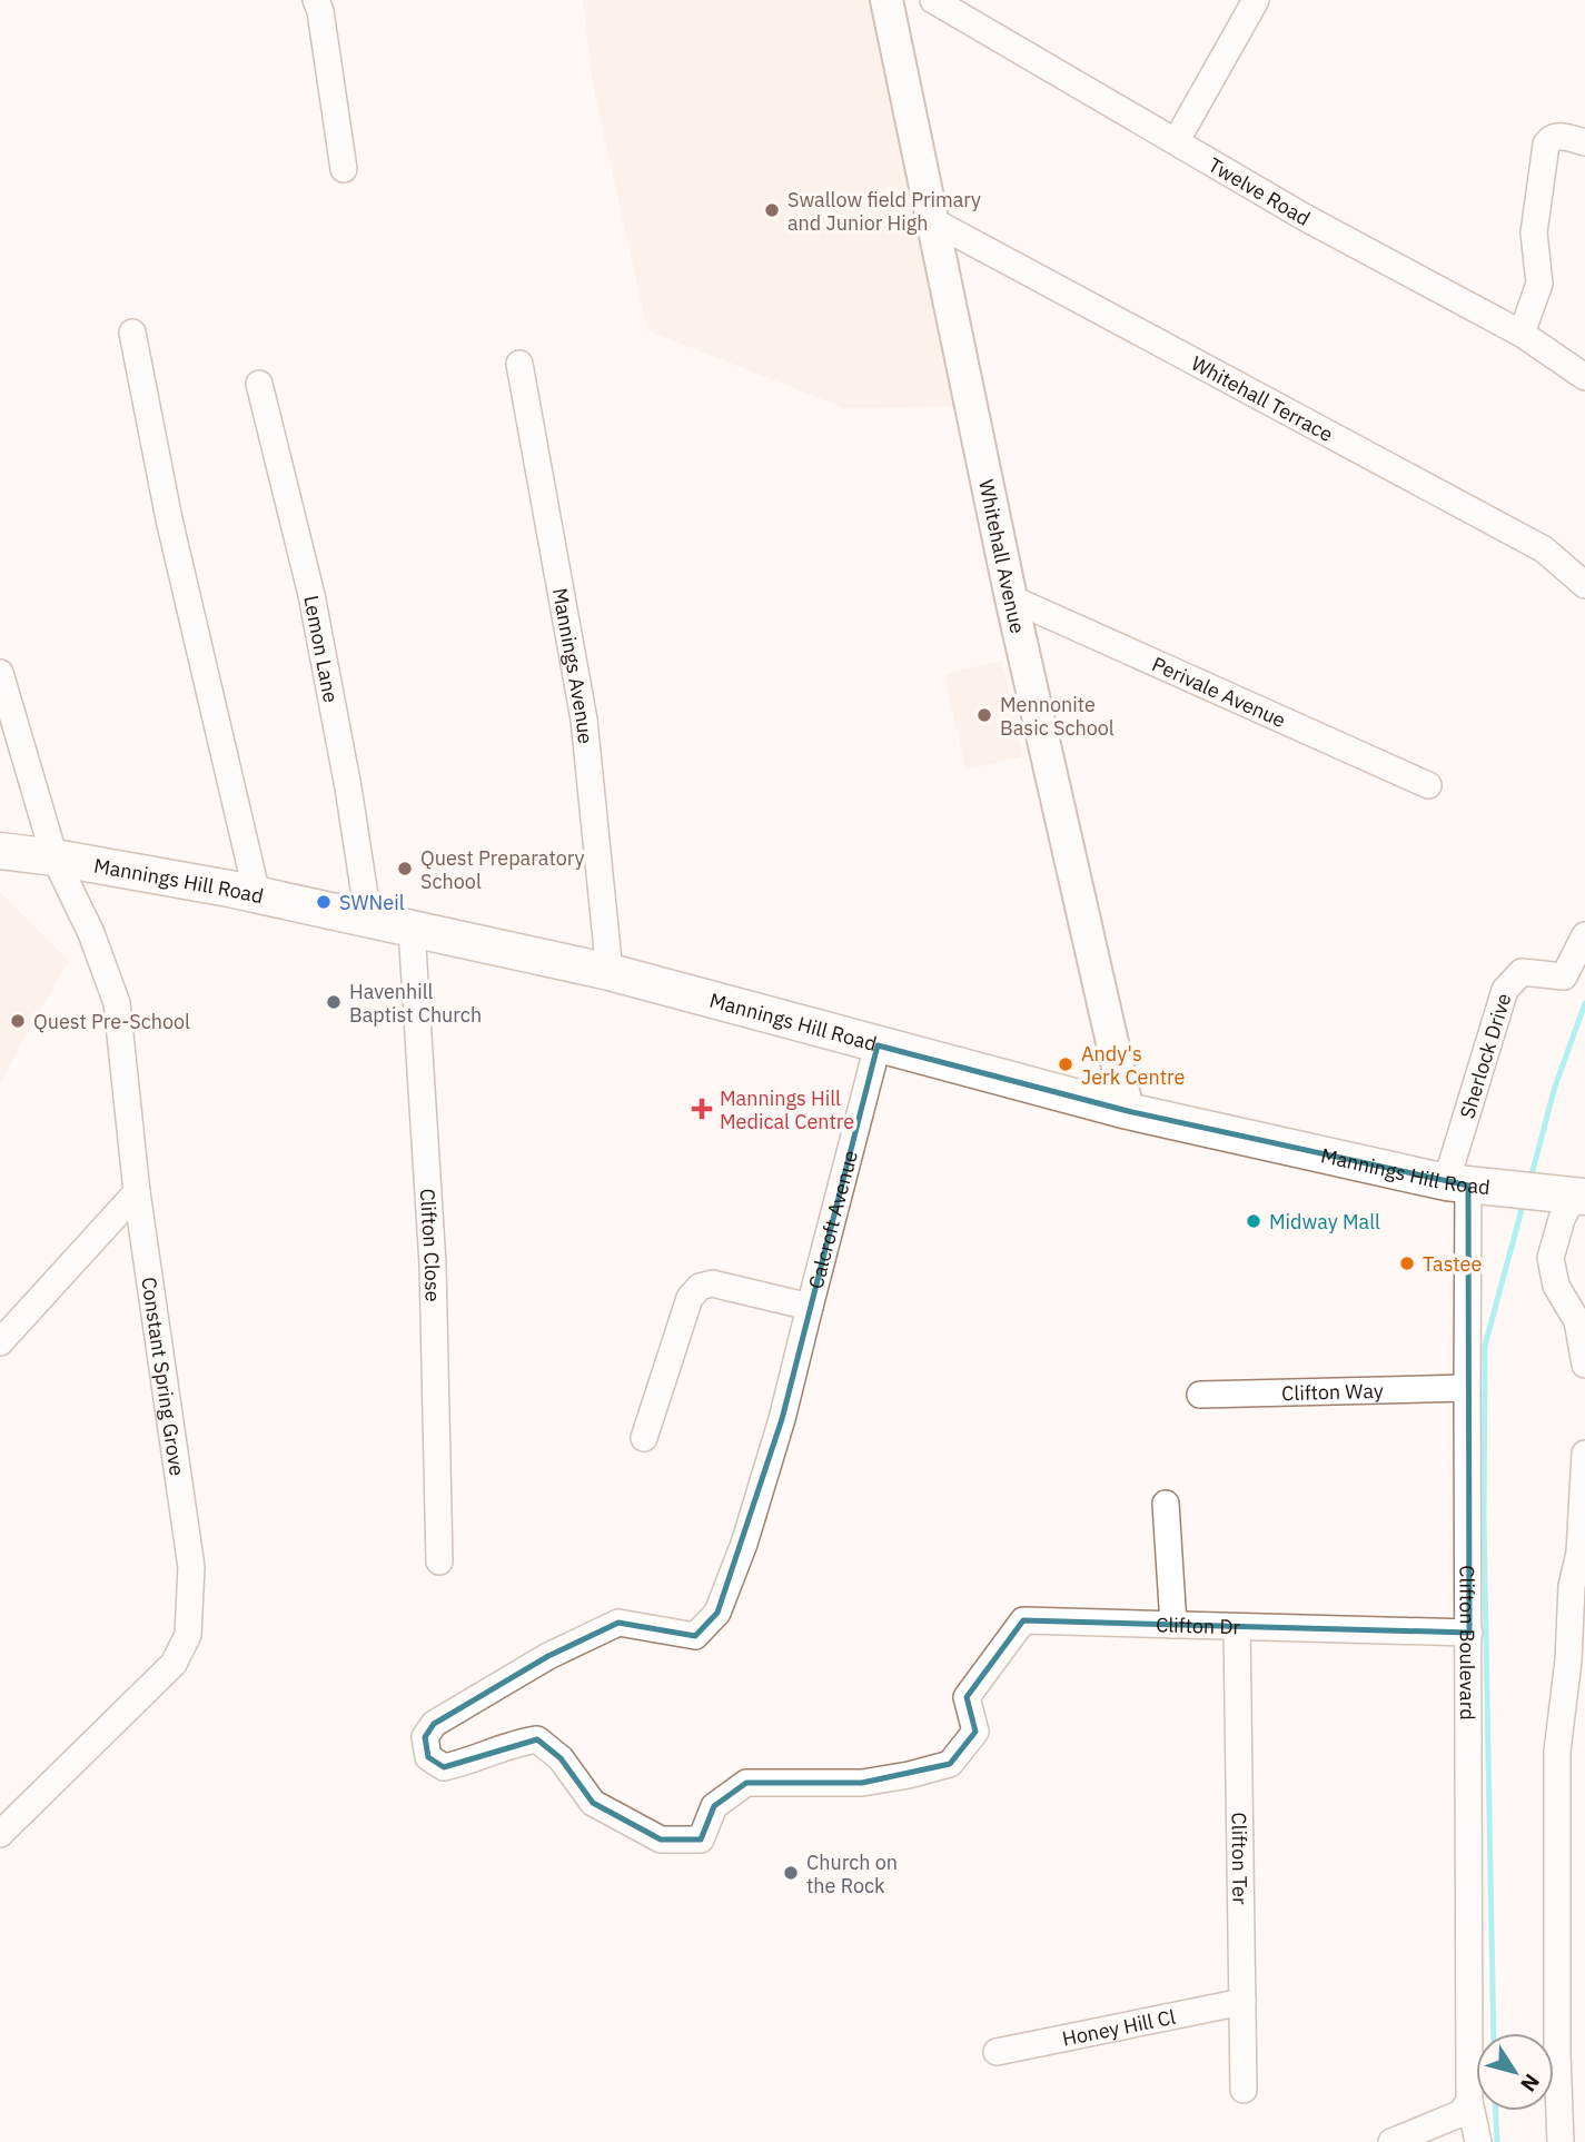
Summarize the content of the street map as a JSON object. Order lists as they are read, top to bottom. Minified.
{"streets":{"main road":["Mannings Hill Road"],"street":["Twelve Road","Whitehall Terrace","Whitehall Avenue","Lemon Lane","Mannings Avenue","Perivale Avenue","Sherlock Drive","Calcroft Avenue","Clifton Close","Constant Spring Grove","Clifton Way","Clifton Dr","Clifton Boulevard","Clifton Ter","Honey Hill Cl"]},"crossings":[["Whitehall Terrace","Whitehall Avenue"],["Whitehall Avenue","Perivale Avenue"],["Whitehall Avenue","Mannings Hill Road"],["Lemon Lane","Mannings Hill Road"],["Mannings Avenue","Mannings Hill Road"],["Mannings Hill Road","Sherlock Drive"],["Mannings Hill Road","Calcroft Avenue"],["Mannings Hill Road","Clifton Close"],["Mannings Hill Road","Constant Spring Grove"],["Mannings Hill Road","Clifton Boulevard"],["Sherlock Drive","Clifton Boulevard"],["Calcroft Avenue","Clifton Dr"],["Clifton Way","Clifton Boulevard"],["Clifton Dr","Clifton Boulevard"],["Clifton Dr","Clifton Ter"],["Clifton Ter","Honey Hill Cl"]],"places":{"other":["Swallow field Primary and Junior High","Mennonite Basic School","Quest Preparatory School","SWNeil","Havenhill Baptist Church","Quest Pre-School","Andy's Jerk Centre","Midway Mall","Tastee","Church on the Rock"],"health":["Mannings Hill Medical Centre"]},"north":"bottom right"}
